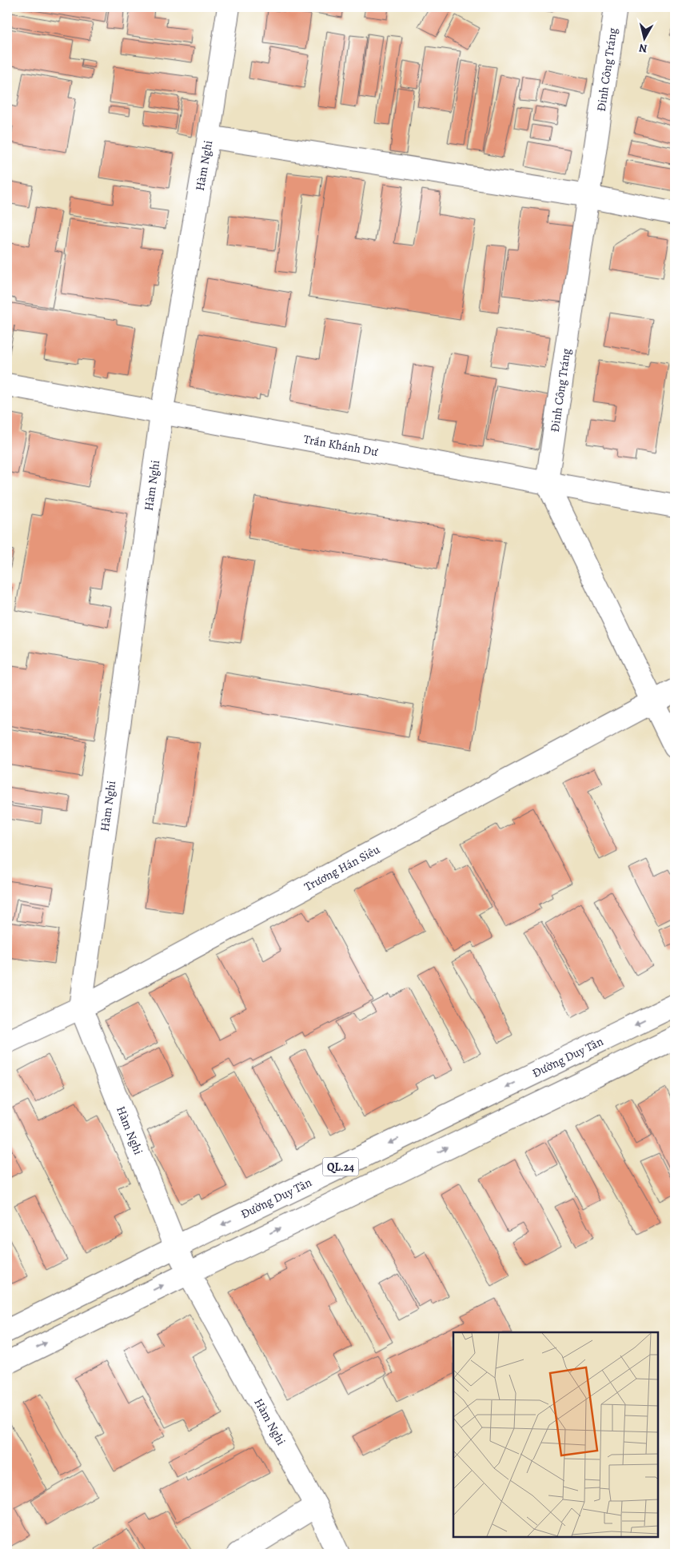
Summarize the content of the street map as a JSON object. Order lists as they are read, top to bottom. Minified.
{"streets":{"street":["Đinh Công Tráng","Hàm Nghi","Trần Khánh Dư","Trương Hán Siêu","Đường Duy Tân","QL.24"]},"crossings":[["Đinh Công Tráng","Trần Khánh Dư"],["Hàm Nghi","Trần Khánh Dư"],["Hàm Nghi","Trương Hán Siêu"],["Hàm Nghi","Đường Duy Tân"],["Hàm Nghi","QL.24"]],"north":"bottom"}
